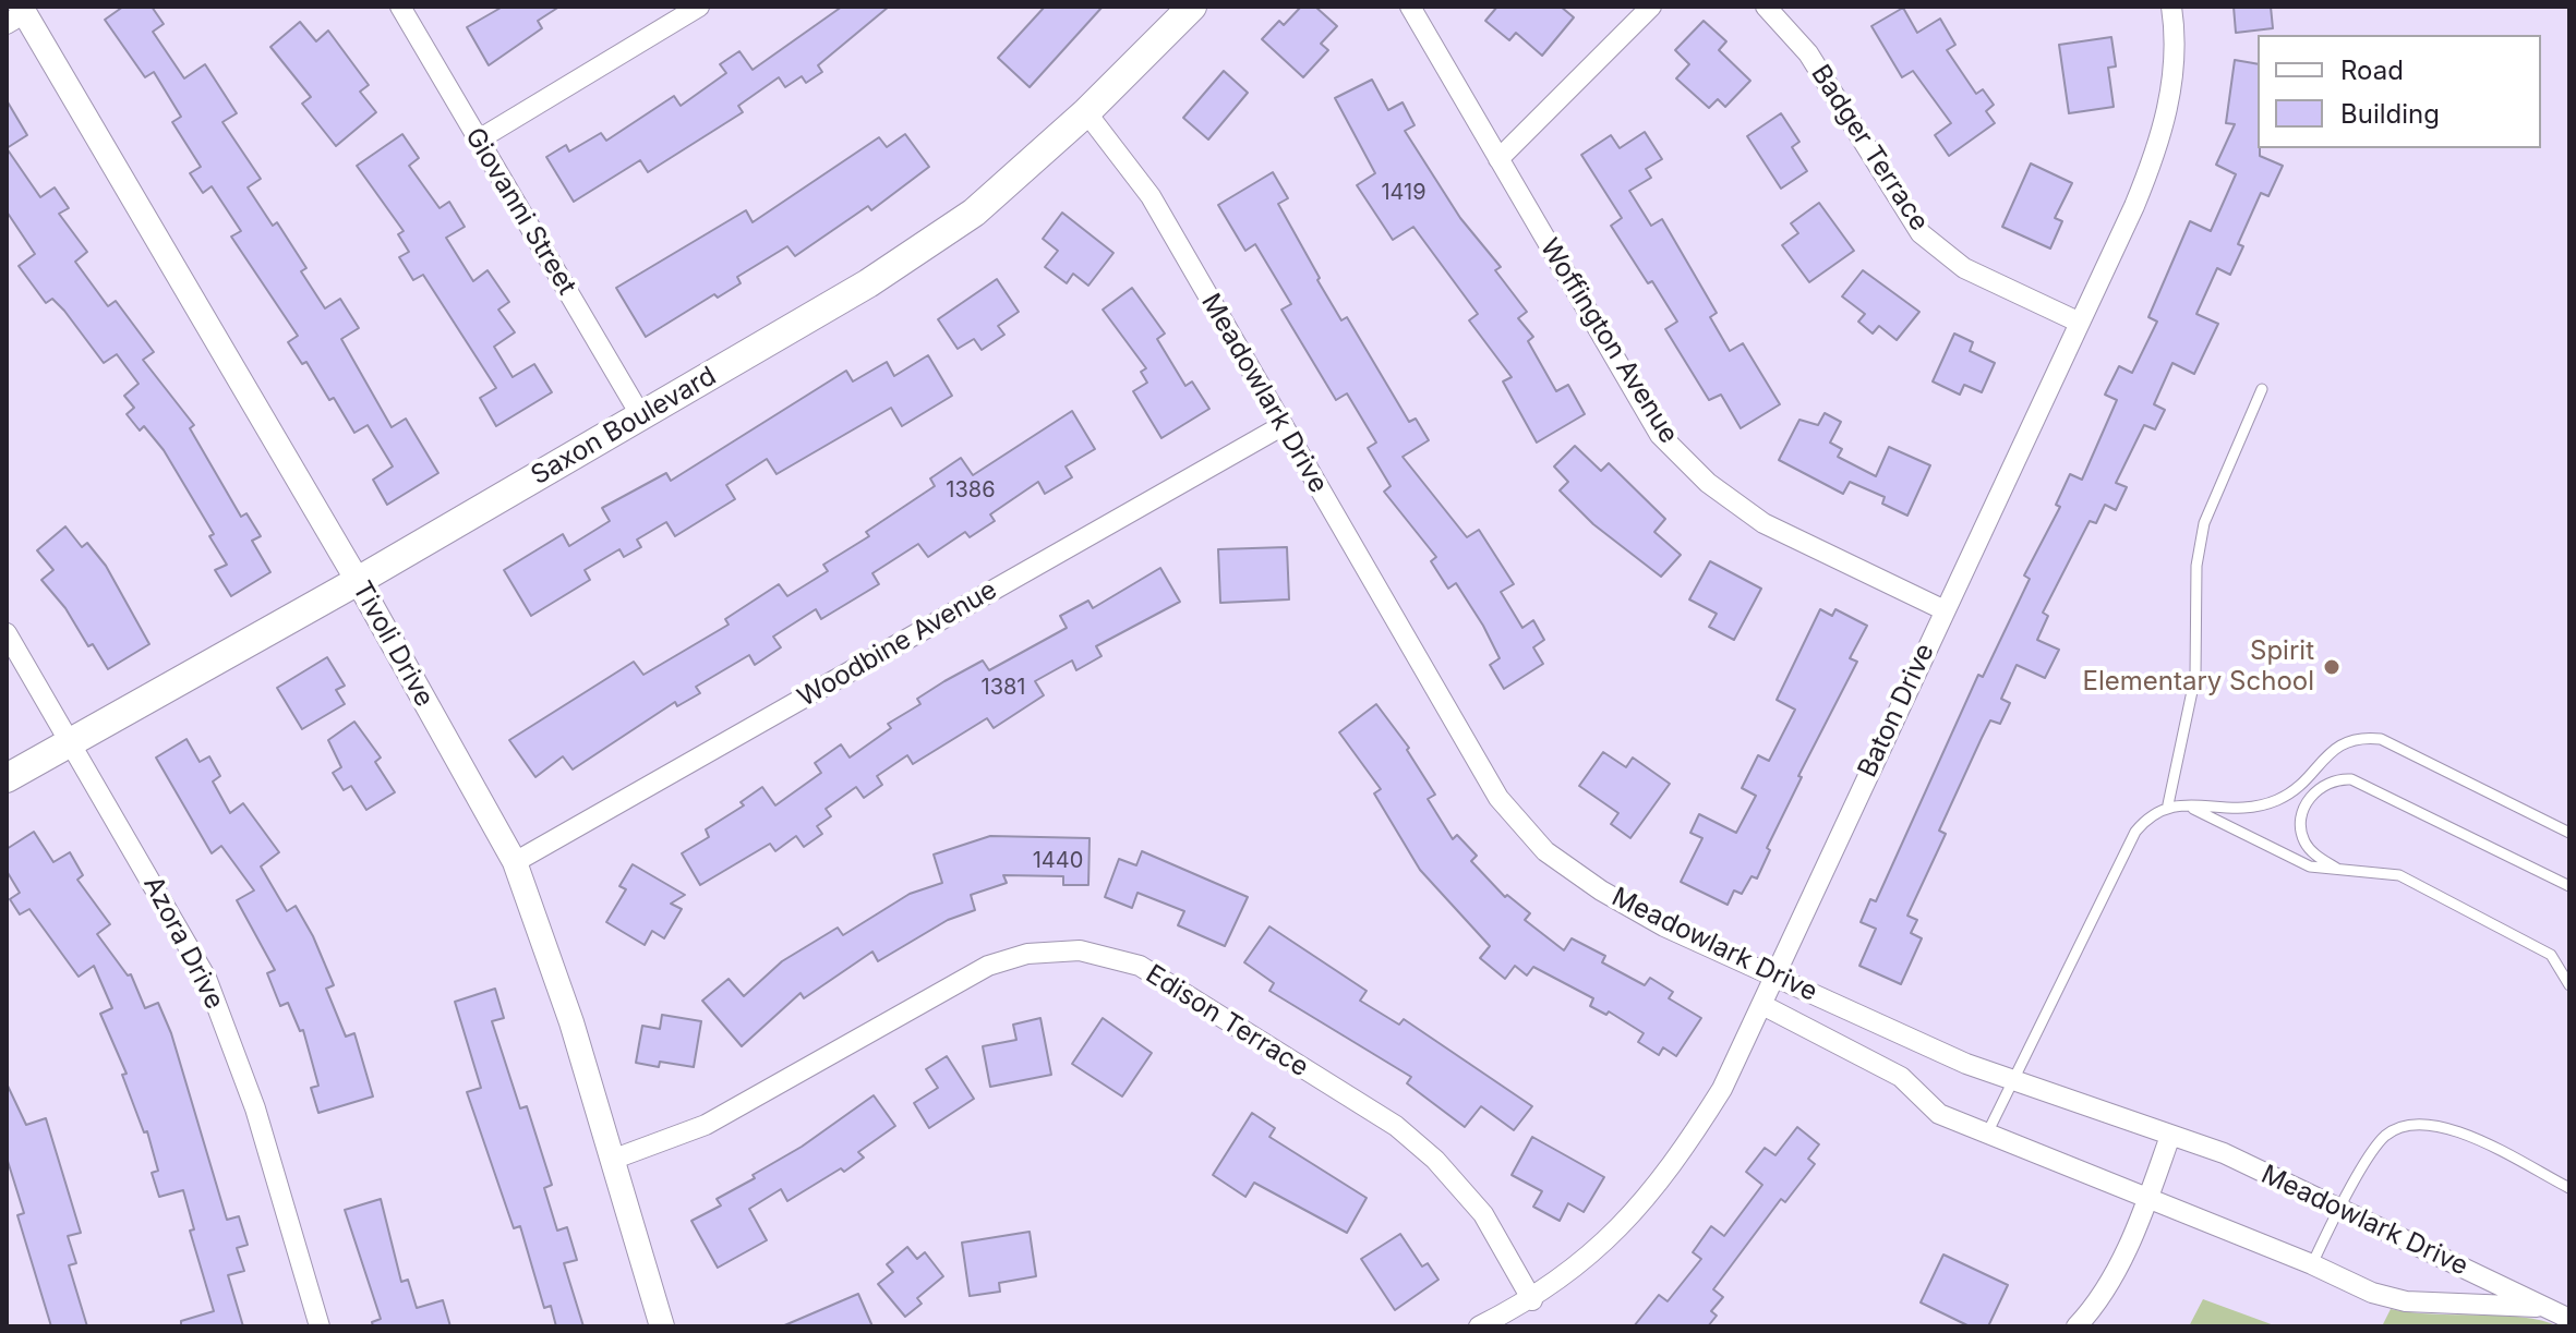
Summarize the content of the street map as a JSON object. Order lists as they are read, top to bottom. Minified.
{"streets":{"main road":["Saxon Boulevard"],"street":["Badger Terrace","Giovanni Street","Woffington Avenue","Meadowlark Drive","Tivoli Drive","Woodbine Avenue","Baton Drive","Azora Drive","Edison Terrace"]},"crossings":[["Badger Terrace","Baton Drive"],["Giovanni Street","Saxon Boulevard"],["Woffington Avenue","Baton Drive"],["Meadowlark Drive","Saxon Boulevard"],["Meadowlark Drive","Woodbine Avenue"],["Meadowlark Drive","Baton Drive"],["Saxon Boulevard","Tivoli Drive"],["Saxon Boulevard","Azora Drive"],["Tivoli Drive","Woodbine Avenue"],["Tivoli Drive","Edison Terrace"],["Baton Drive","Edison Terrace"]],"places":["Spirit Elementary School"],"house_numbers":["1419","1386","1381","1440"],"legend":["Road","Building"]}
